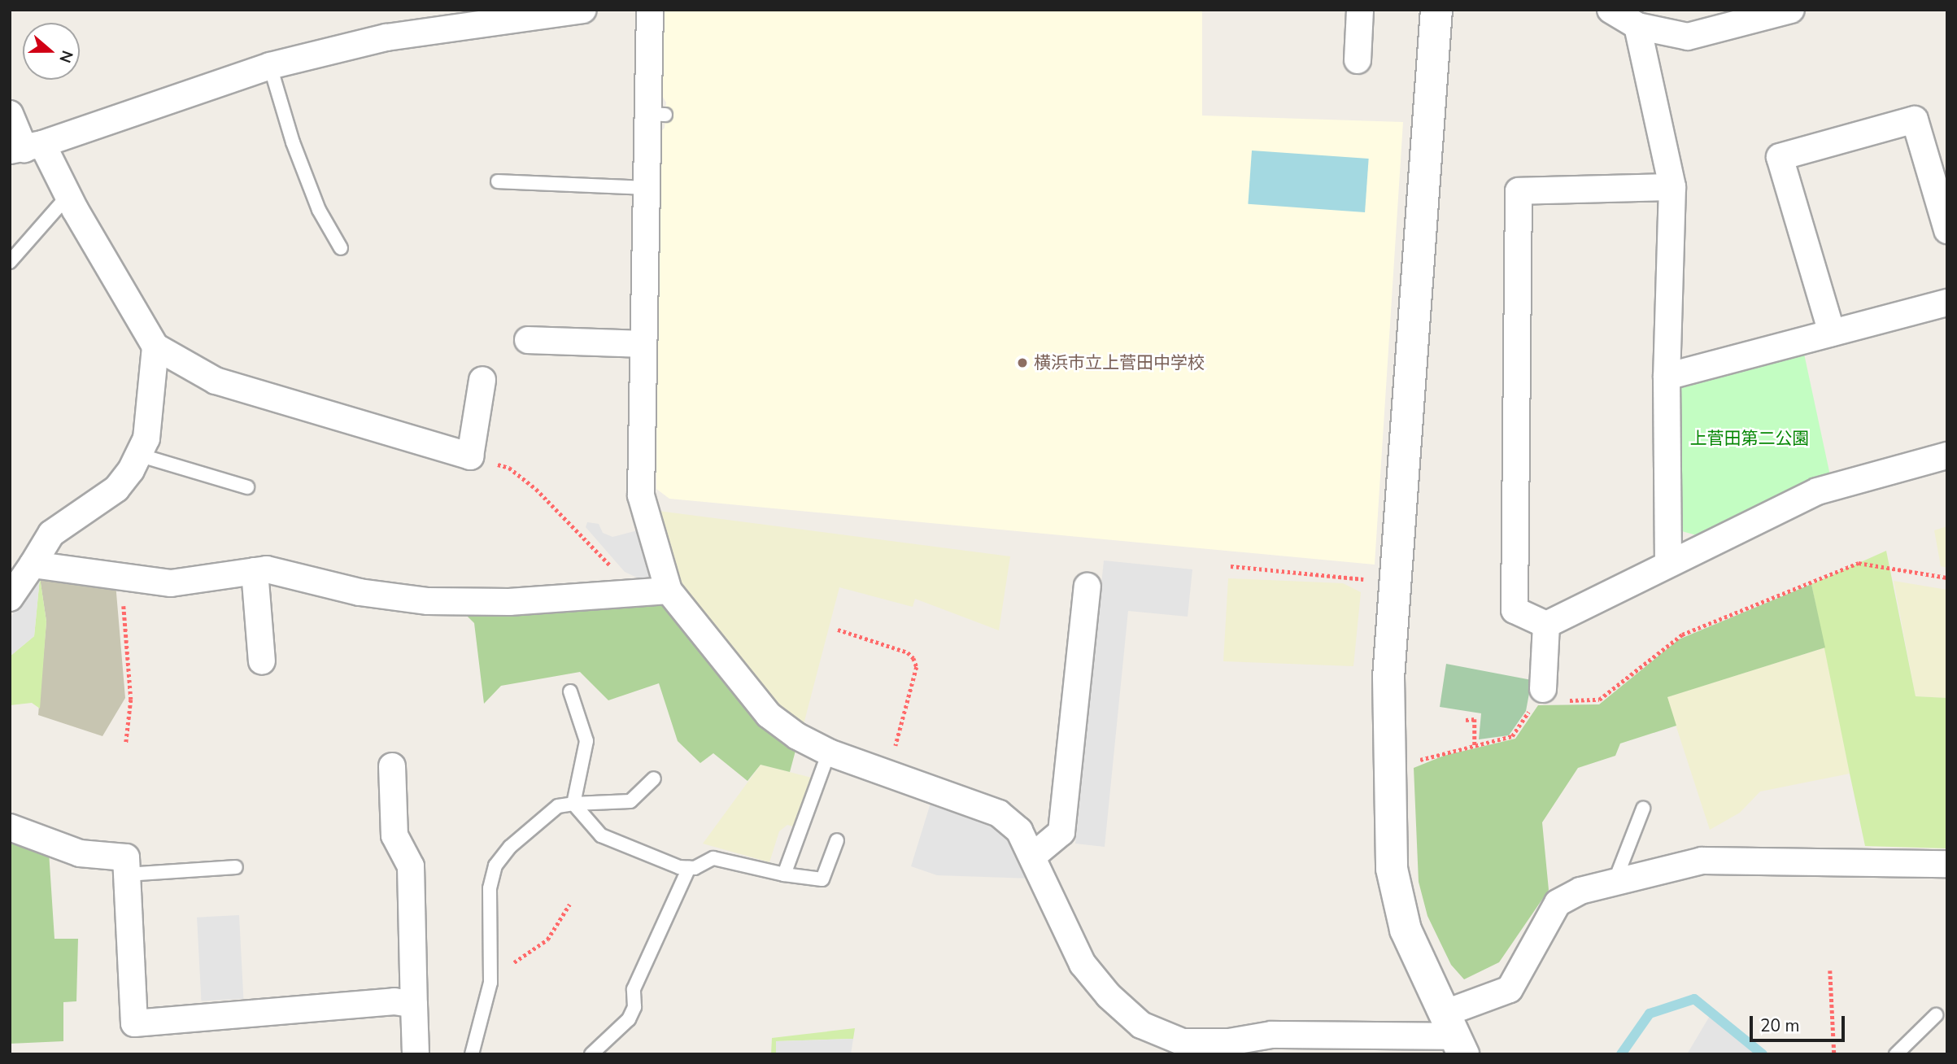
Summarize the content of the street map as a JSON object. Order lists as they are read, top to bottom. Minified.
{"parks":["上菅田第二公園"],"places":["横浜市立上菅田中学校"],"scale_bar":"20 m","north":"right"}
